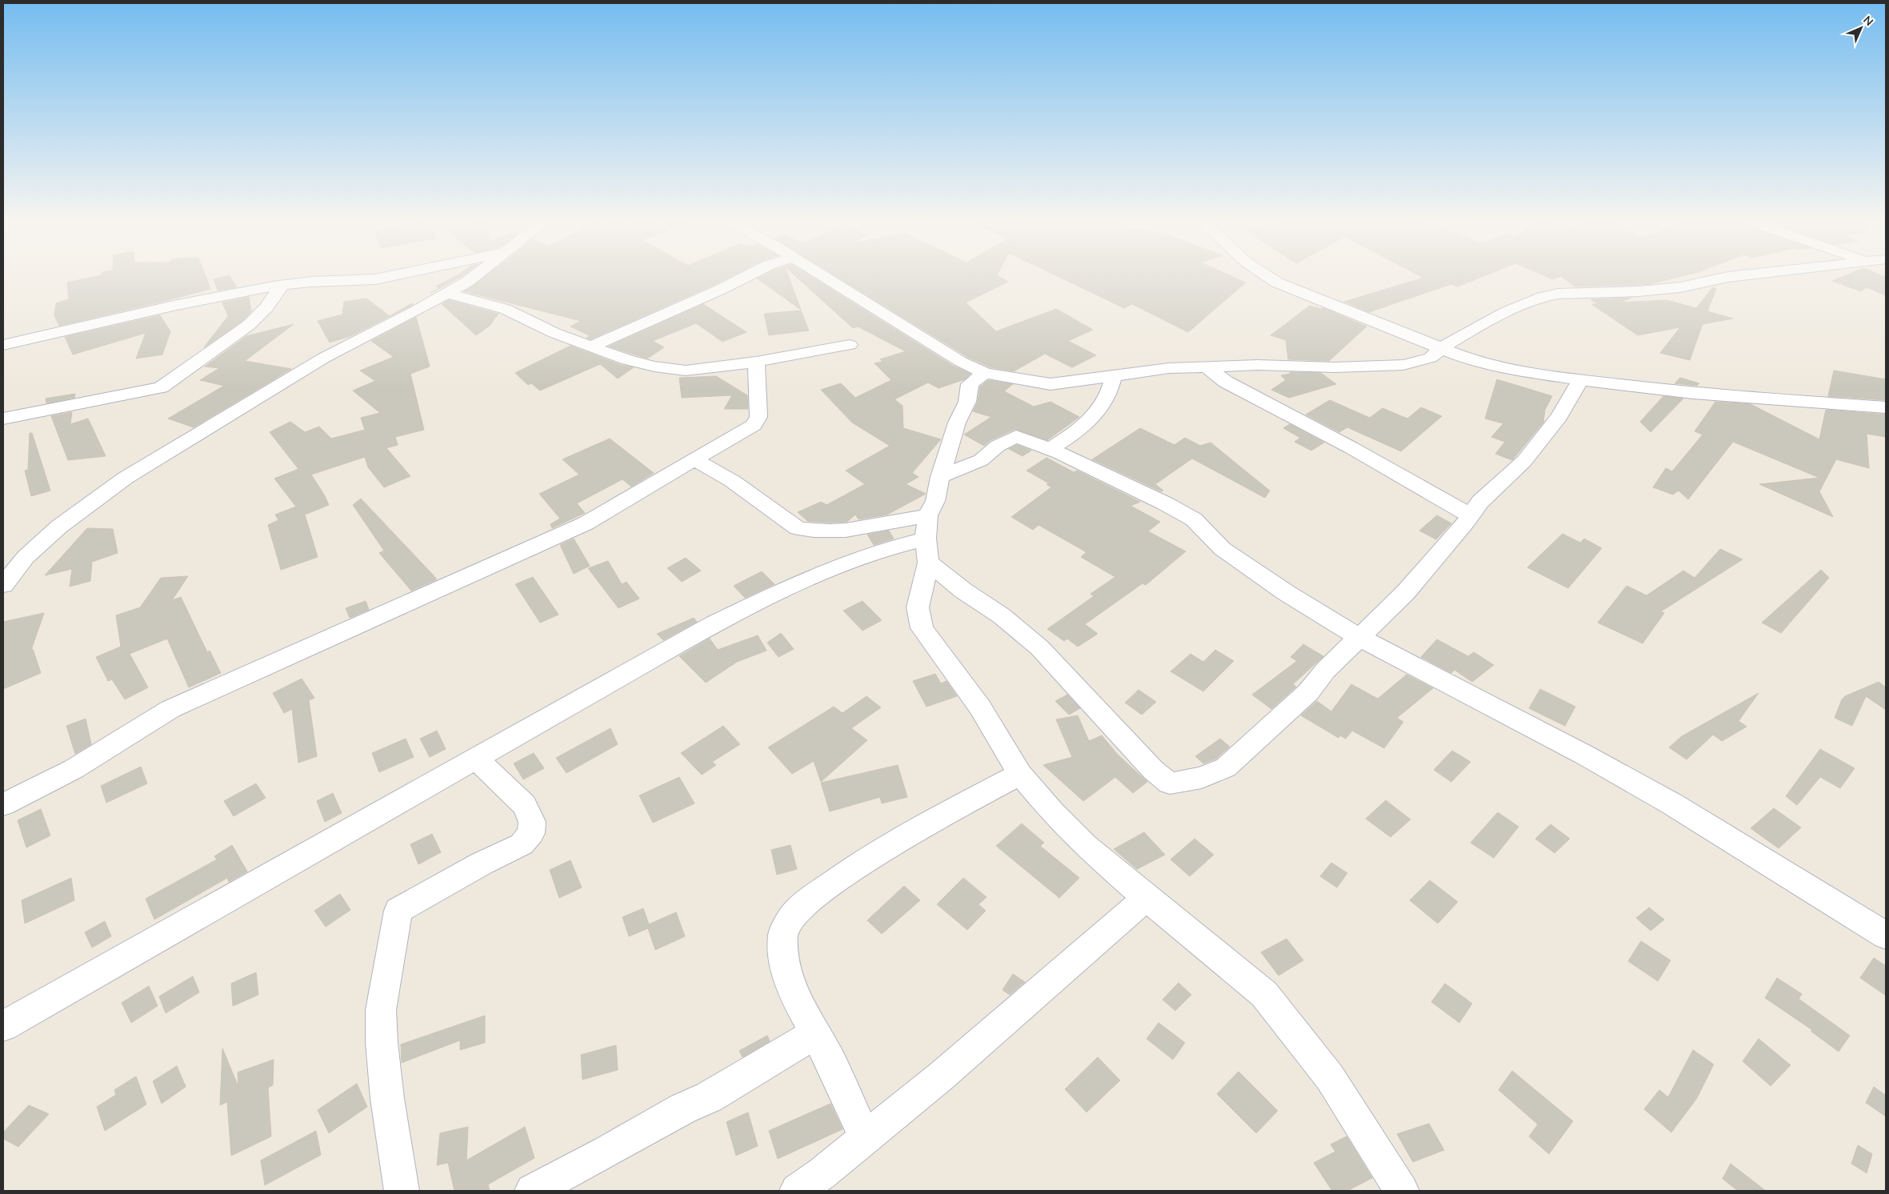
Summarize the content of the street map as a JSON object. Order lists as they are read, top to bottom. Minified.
{"north":"top right"}
